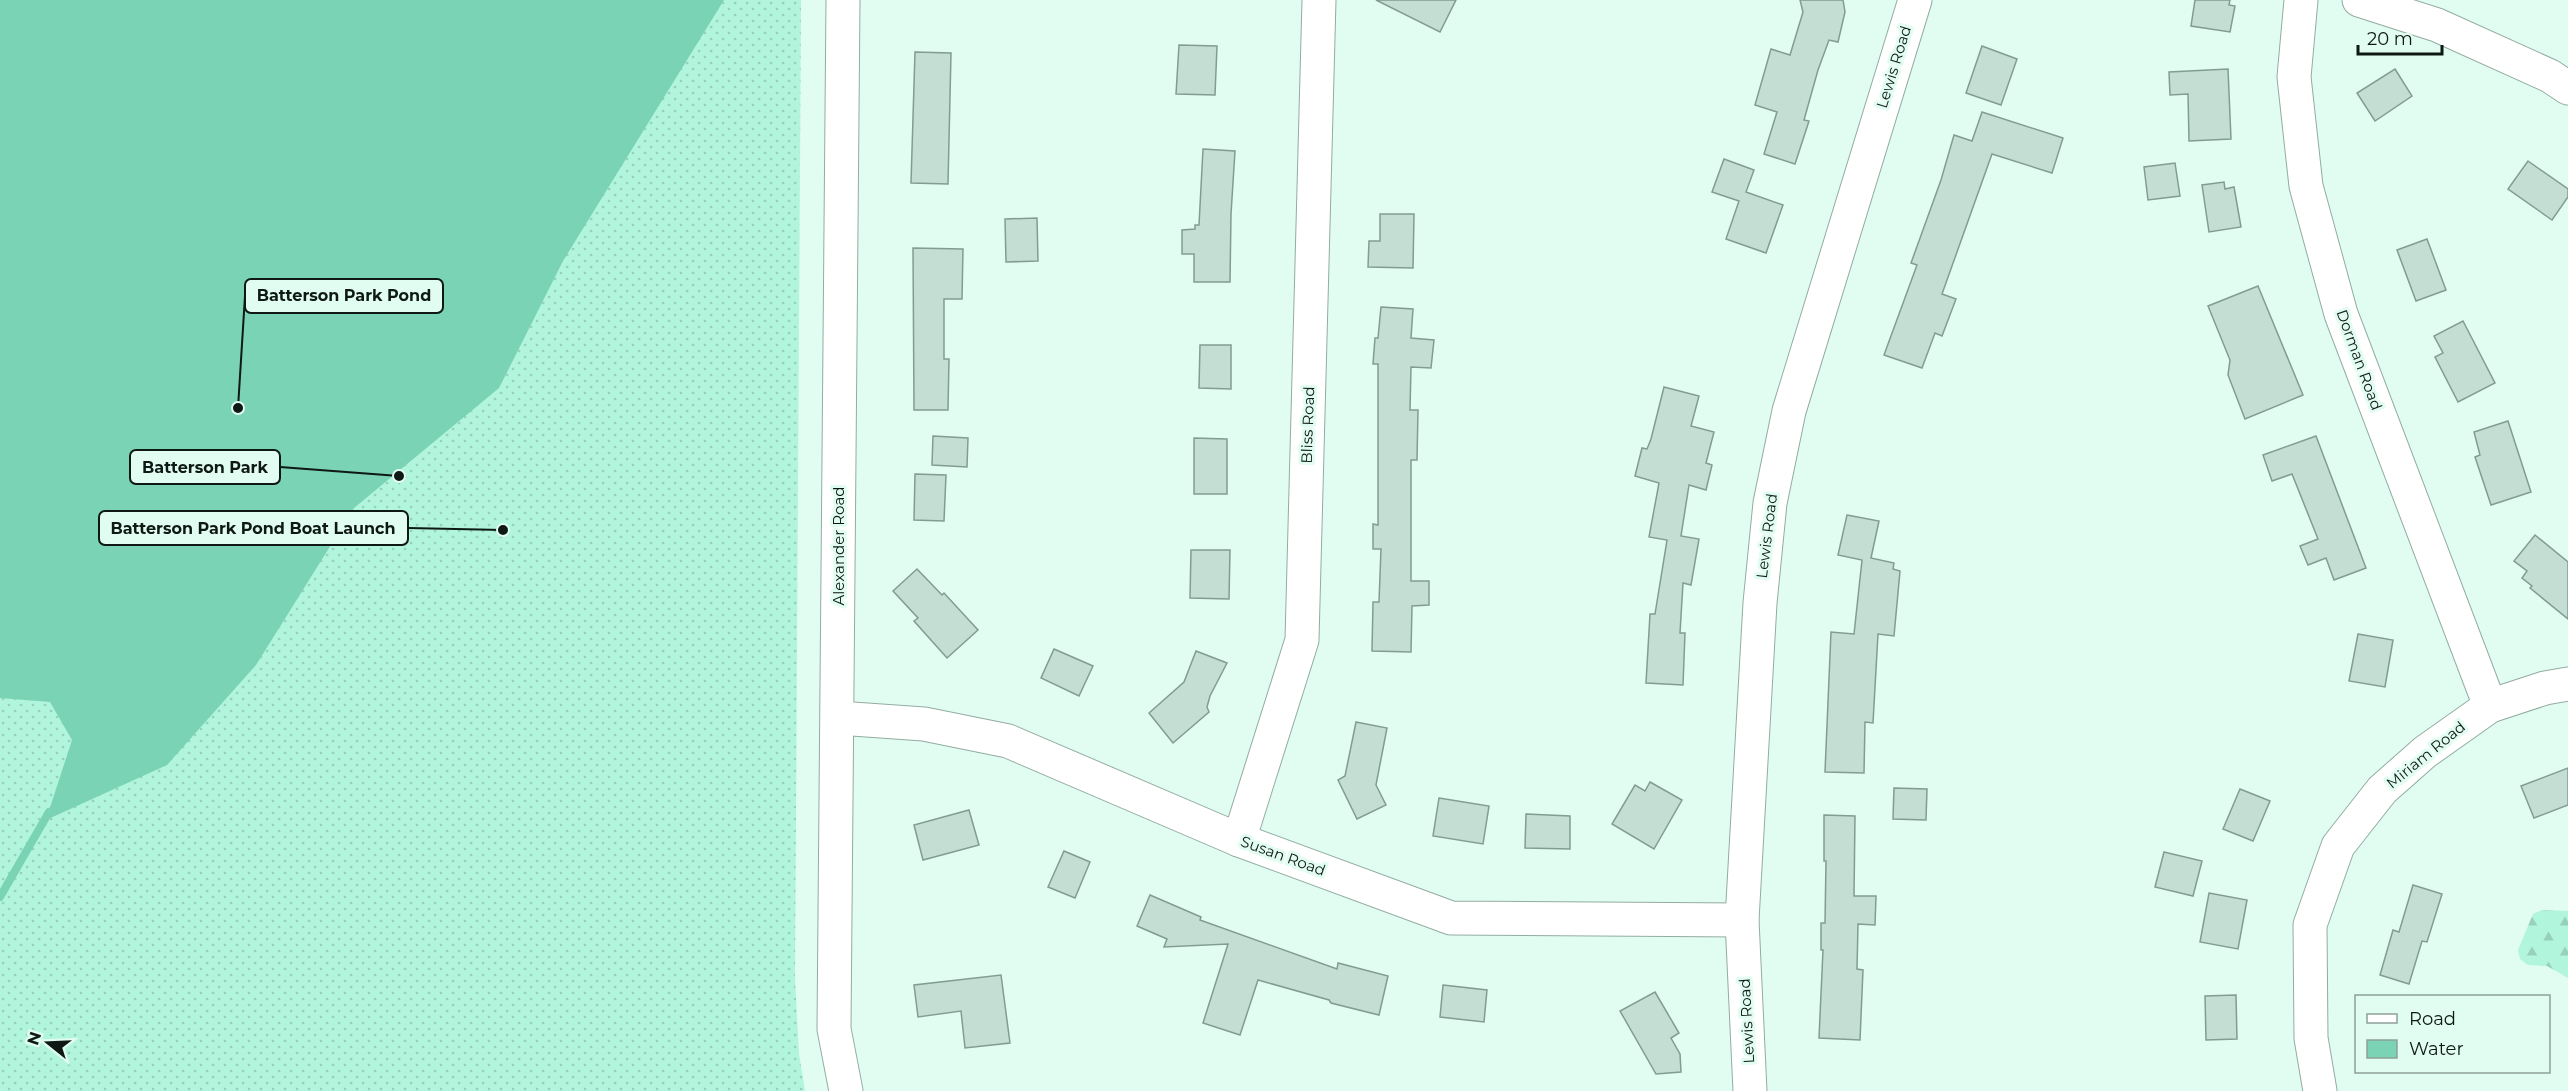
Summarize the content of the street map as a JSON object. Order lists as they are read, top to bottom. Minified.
{"streets":{"street":["Lewis Road","Dorman Road","Bliss Road","Alexander Road","Miriam Road","Susan Road"]},"crossings":[["Lewis Road","Susan Road"],["Dorman Road","Miriam Road"],["Bliss Road","Susan Road"],["Alexander Road","Susan Road"]],"places":["Batterson Park Pond","Batterson Park","Batterson Park Pond Boat Launch"],"legend":["Road","Water"],"scale_bar":"20 m","north":"left"}
